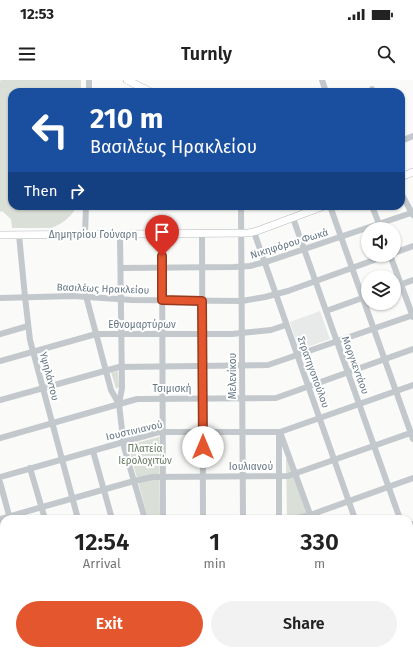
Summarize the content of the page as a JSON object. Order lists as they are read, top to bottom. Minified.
{"streets":{"main road":["Δημητρίου Γούναρη"],"street":["Νικηφόρου Φωκά","Βασιλέως Ηρακλείου","Εθνομαρτύρων","Μοργκεντάου","Στρατηγοπούλου","Υψηλάντου","Μελενίκου","Τσιμισκή","Ιουστινιανού","Ιουλιανού"]},"crossings":[["Δημητρίου Γούναρη","Μοργκεντάου"],["Δημητρίου Γούναρη","Στρατηγοπούλου"],["Δημητρίου Γούναρη","Υψηλάντου"],["Δημητρίου Γούναρη","Μελενίκου"],["Νικηφόρου Φωκά","Μοργκεντάου"],["Νικηφόρου Φωκά","Στρατηγοπούλου"],["Νικηφόρου Φωκά","Μελενίκου"],["Βασιλέως Ηρακλείου","Μοργκεντάου"],["Βασιλέως Ηρακλείου","Στρατηγοπούλου"],["Βασιλέως Ηρακλείου","Υψηλάντου"],["Βασιλέως Ηρακλείου","Μελενίκου"],["Εθνομαρτύρων","Στρατηγοπούλου"],["Εθνομαρτύρων","Υψηλάντου"],["Εθνομαρτύρων","Μελενίκου"],["Μοργκεντάου","Τσιμισκή"],["Μοργκεντάου","Ιουστινιανού"],["Μοργκεντάου","Ιουλιανού"],["Στρατηγοπούλου","Τσιμισκή"],["Στρατηγοπούλου","Ιουστινιανού"],["Στρατηγοπούλου","Ιουλιανού"],["Υψηλάντου","Τσιμισκή"],["Υψηλάντου","Ιουστινιανού"],["Υψηλάντου","Ιουλιανού"],["Μελενίκου","Τσιμισκή"],["Μελενίκου","Ιουστινιανού"],["Μελενίκου","Ιουλιανού"]],"parks":["Πλατεία Ιερολοχιτών"],"page":{"status":"12:53","header":"Turnly","turn":["210 m","Βασιλέως Ηρακλείου"],"then":"Then","eta":["12:54","Arrival","1","min","330","m"],"buttons":["Exit","Share"]}}
